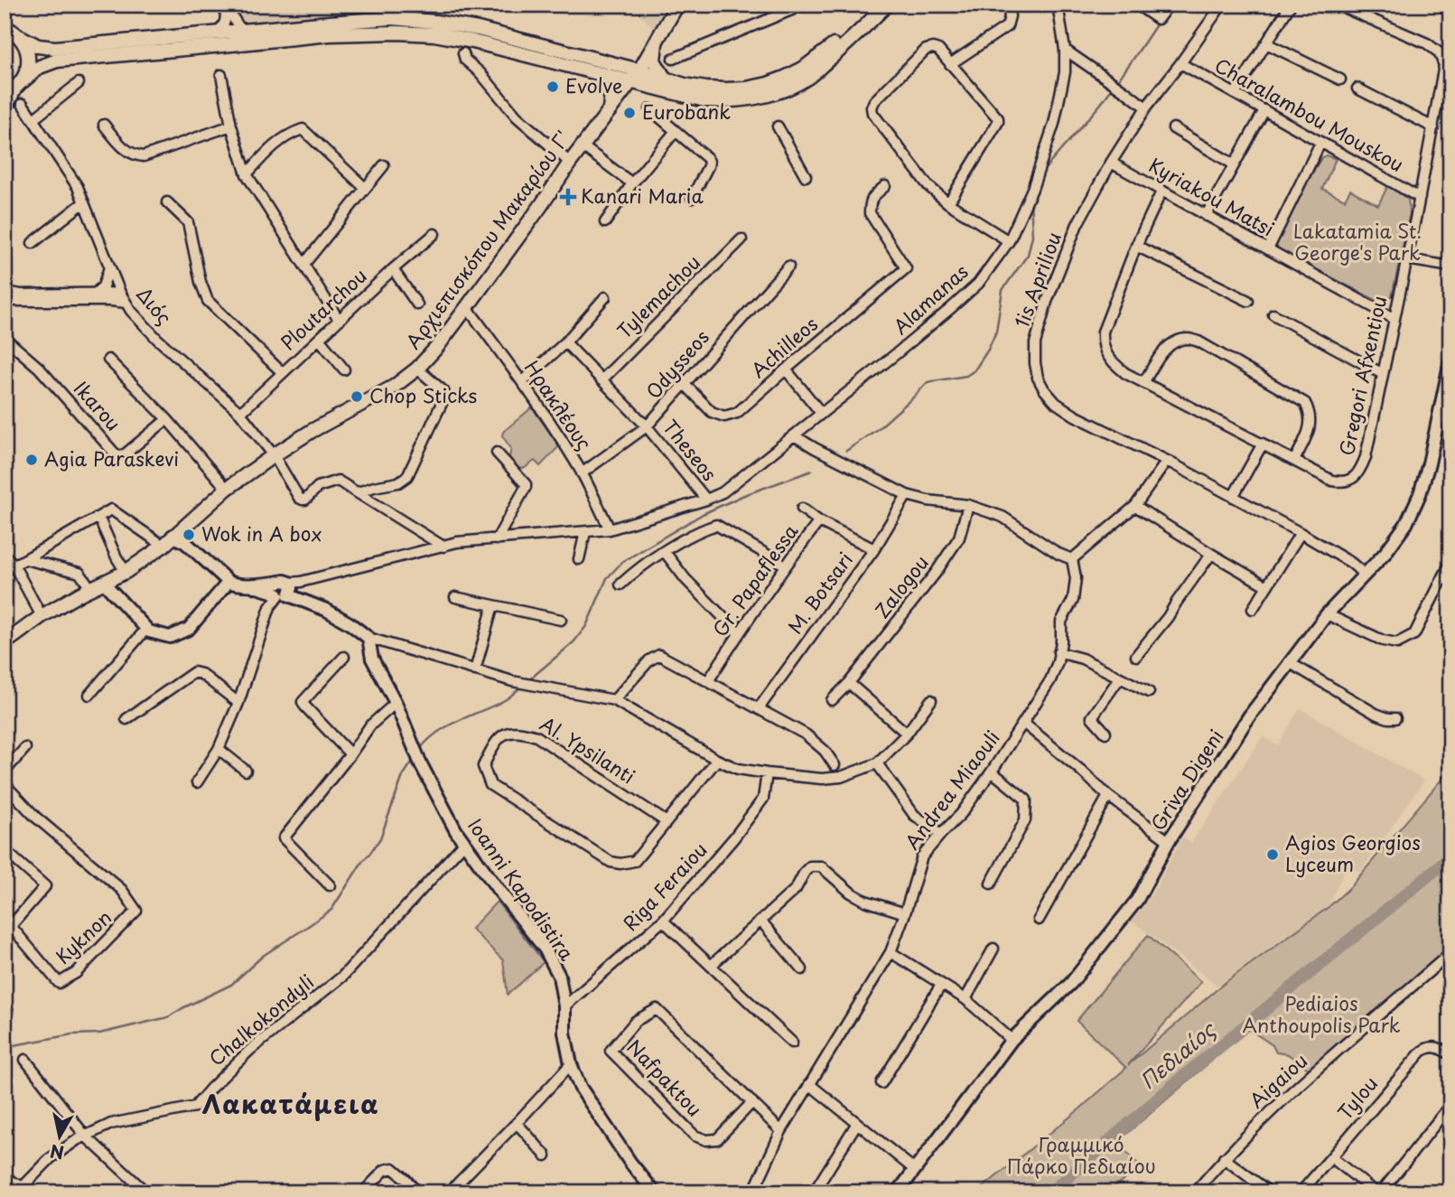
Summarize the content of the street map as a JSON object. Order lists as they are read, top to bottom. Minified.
{"streets":{"main road":["Αρχιεπισκόπου Μακαρίου Γ'"],"street":["Charalambou Mouskou","Kyriakou Matsi","1is Apriliou","Tylemachou","Alamanas","Διός","Ploutarchou","Achilleos","Odysseos","Gregori Afxentiou","Ηρακλέους","Ikarou","Theseos","Gr. Papaflessa","Zalogou","M. Botsari","Al. Ypsilanti","Griva Digeni","Andrea Miaouli","Riga Feraiou","Ioanni Kapodistira","Kyknon","Chalkokondyli","Nafpaktou","Aigaiou","Tylou"]},"crossings":[["Charalambou Mouskou","1is Apriliou"],["Charalambou Mouskou","Gregori Afxentiou"],["Kyriakou Matsi","1is Apriliou"],["Kyriakou Matsi","Gregori Afxentiou"],["Αρχιεπισκόπου Μακαρίου Γ'","Διός"],["Αρχιεπισκόπου Μακαρίου Γ'","Ηρακλέους"],["Αρχιεπισκόπου Μακαρίου Γ'","Ikarou"],["1is Apriliou","Griva Digeni"],["Tylemachou","Theseos"],["Alamanas","Ηρακλέους"],["Alamanas","Theseos"],["Διός","Ploutarchou"],["Achilleos","Odysseos"],["Odysseos","Ηρακλέους"],["Odysseos","Theseos"],["Gr. Papaflessa","M. Botsari"],["Andrea Miaouli","Nafpaktou"],["Riga Feraiou","Ioanni Kapodistira"],["Ioanni Kapodistira","Chalkokondyli"]],"districts":["Λακατάμεια"],"water":["Πεδιαίος"],"parks":["Lakatamia St. George's Park","Pediaios Anthoupolis Park","Γραμμικό Πάρκο Πεδιαίου"],"places":{"other":["Evolve","Eurobank","Chop Sticks","Agia Paraskevi","Wok in A box","Agios Georgios Lyceum"],"health":["Kanari Maria"]},"north":"bottom"}
